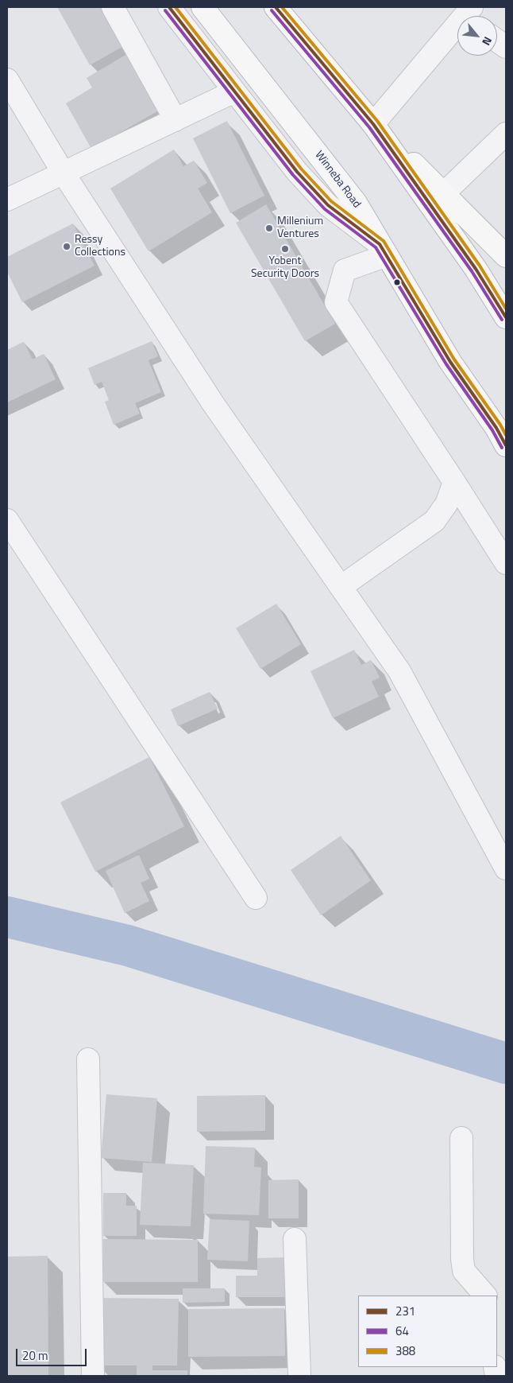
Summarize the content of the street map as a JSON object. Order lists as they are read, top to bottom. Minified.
{"streets":{"highway":["Winneba Road"]},"places":["Millenium Ventures","Ressy Collections","Yobent Security Doors"],"lines":["transit line 231","transit line 388","transit line 64"],"legend":["231","64","388"],"scale_bar":"20 m","north":"bottom right"}
